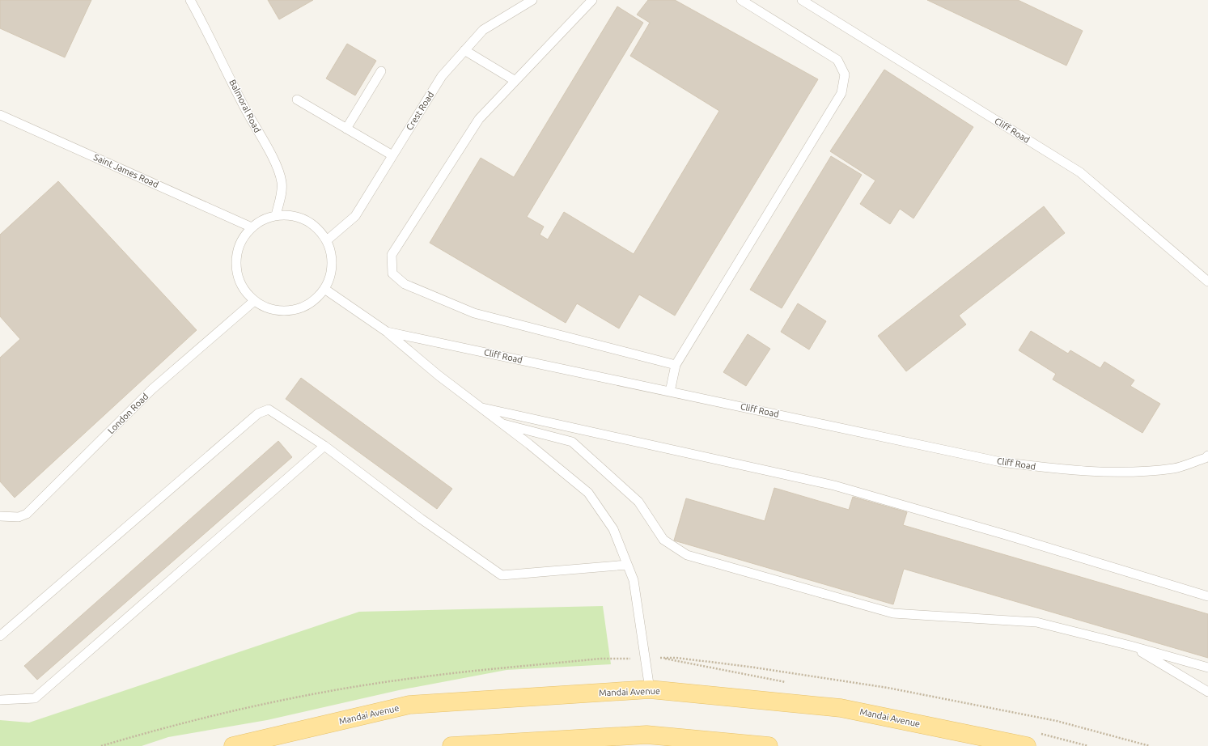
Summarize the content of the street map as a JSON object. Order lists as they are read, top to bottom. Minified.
{"streets":{"main road":["Mandai Avenue"],"lane":["Balmoral Road","Crest Road","Cliff Road","Saint James Road","London Road"]},"crossings":[["Balmoral Road","Crest Road"],["Balmoral Road","Cliff Road"],["Balmoral Road","Saint James Road"],["Balmoral Road","London Road"],["Crest Road","Cliff Road"],["Crest Road","Saint James Road"],["Crest Road","London Road"],["Cliff Road","Saint James Road"],["Cliff Road","London Road"],["Saint James Road","London Road"]]}
